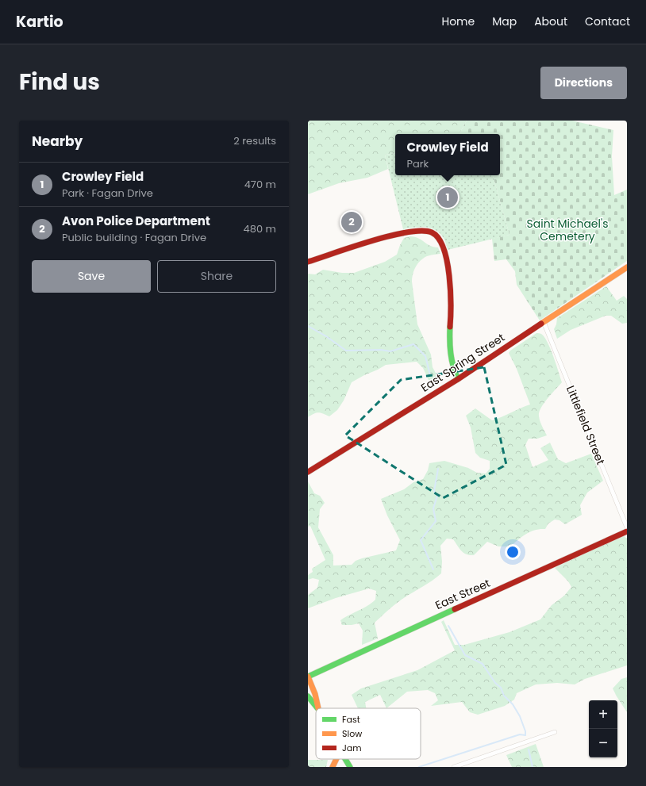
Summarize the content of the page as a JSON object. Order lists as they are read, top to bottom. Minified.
{"streets":{"street":["East Spring Street","Littlefield Street","East Street"]},"crossings":[["East Spring Street","Littlefield Street"]],"parks":["Saint Michael's Cemetery"],"legend":["Fast","Slow","Jam"],"page":{"header":"Kartio","nav":["Home","Map","About","Contact"],"title":"Find us","buttons":["Directions",["Save","Share"]],"heading":["Nearby","2 results"],"popup":["Crowley Field","Park"],"list":[{"mark":"1","name":"Crowley Field","note":"Park · Fagan Drive","value":"470 m"},{"mark":"2","name":"Avon Police Department","note":"Public building · Fagan Drive","value":"480 m"}],"pins":["1","2"],"map_buttons":["+","−"]}}
